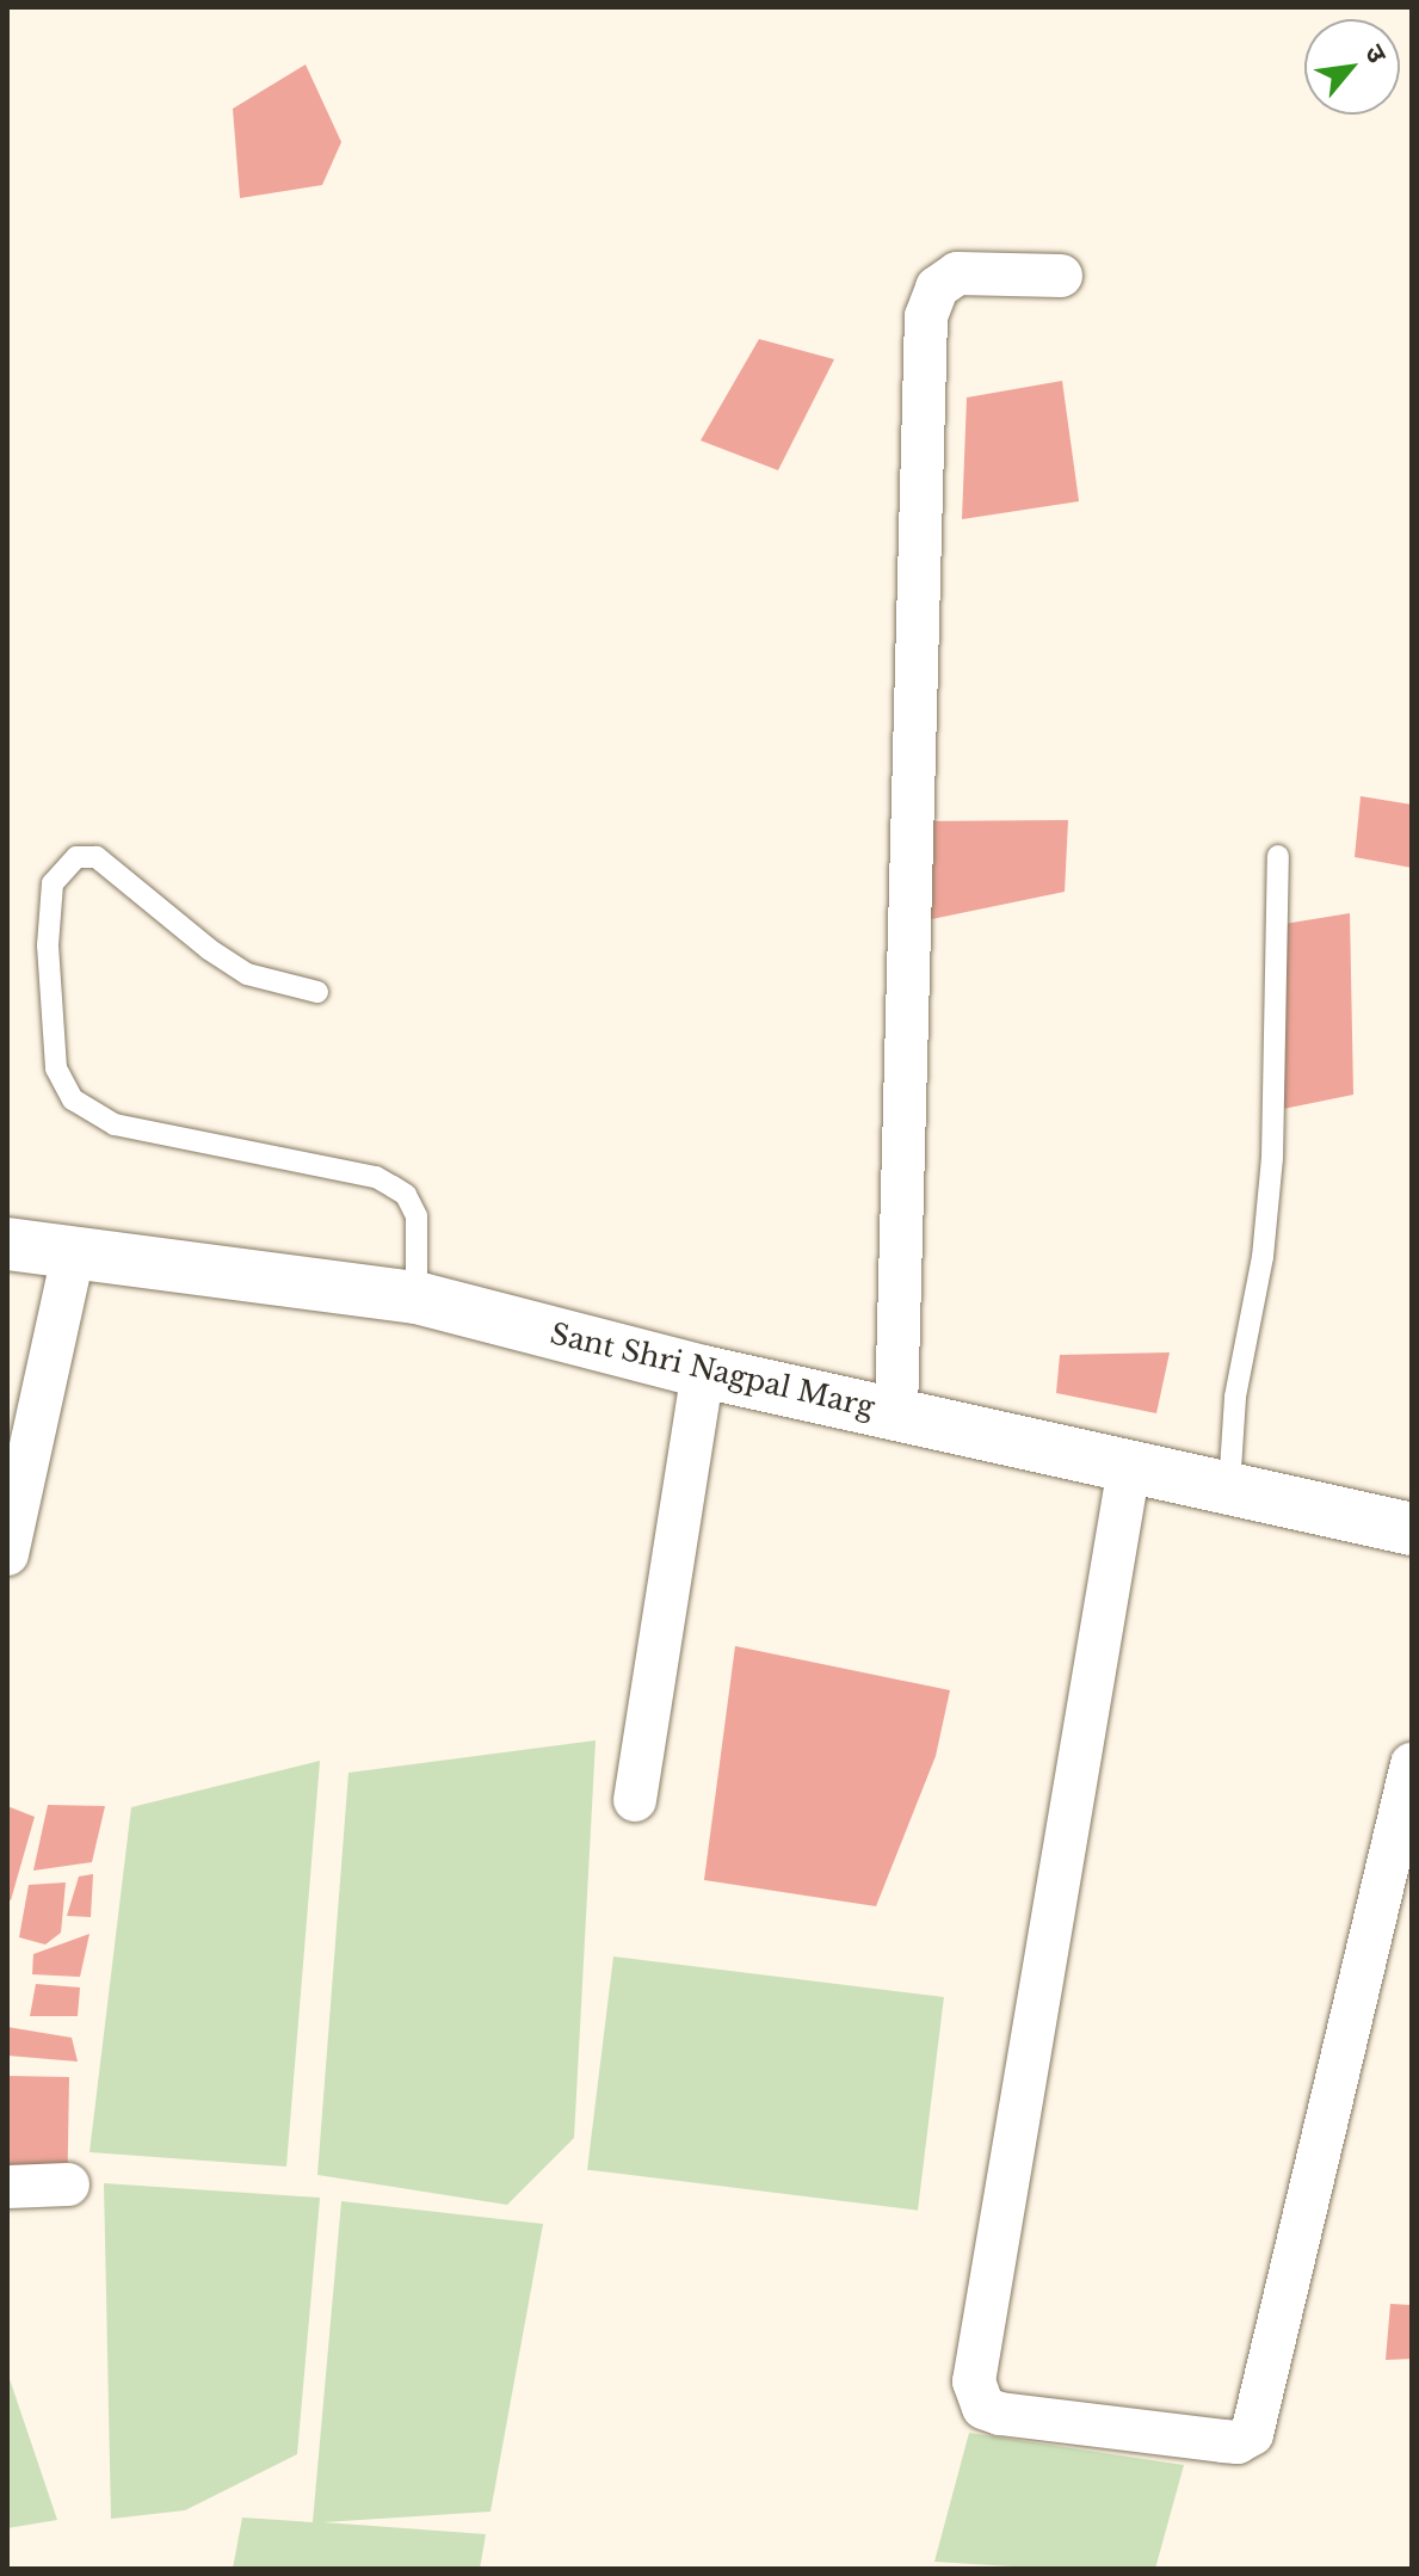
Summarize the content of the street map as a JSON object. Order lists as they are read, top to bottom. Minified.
{"streets":{"main road":["Sant Shri Nagpal Marg"]},"north":"top right"}
